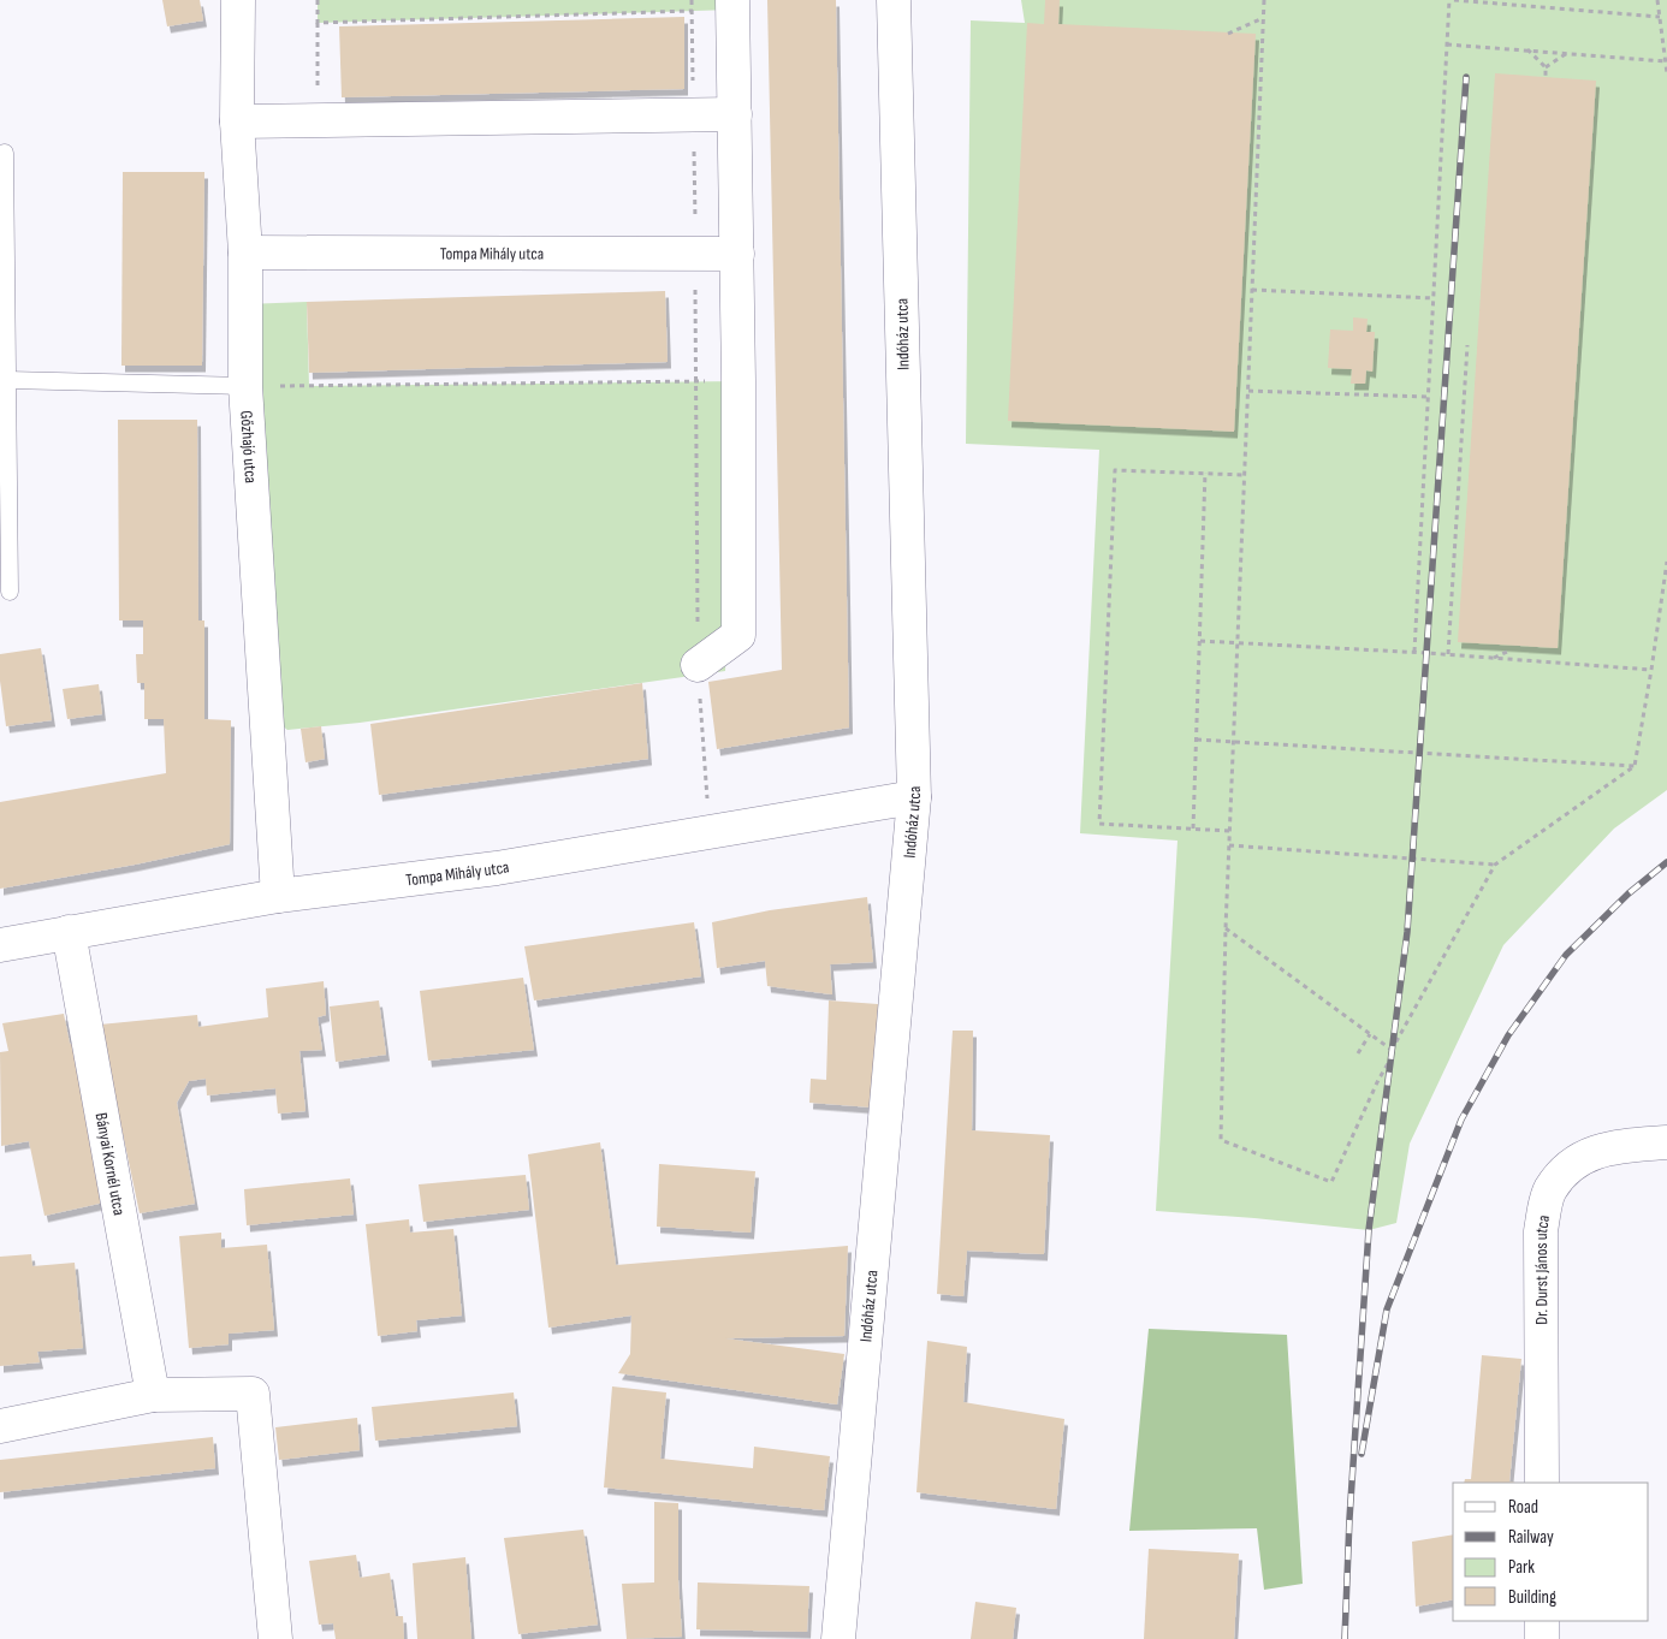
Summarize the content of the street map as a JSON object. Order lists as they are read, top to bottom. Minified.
{"streets":{"street":["Tompa Mihály utca","Indóház utca","Gőzhajó utca","Bányai Kornél utca","Dr. Durst János utca"]},"crossings":[["Tompa Mihály utca","Indóház utca"],["Tompa Mihály utca","Gőzhajó utca"],["Tompa Mihály utca","Bányai Kornél utca"]],"legend":["Road","Railway","Park","Building"]}
